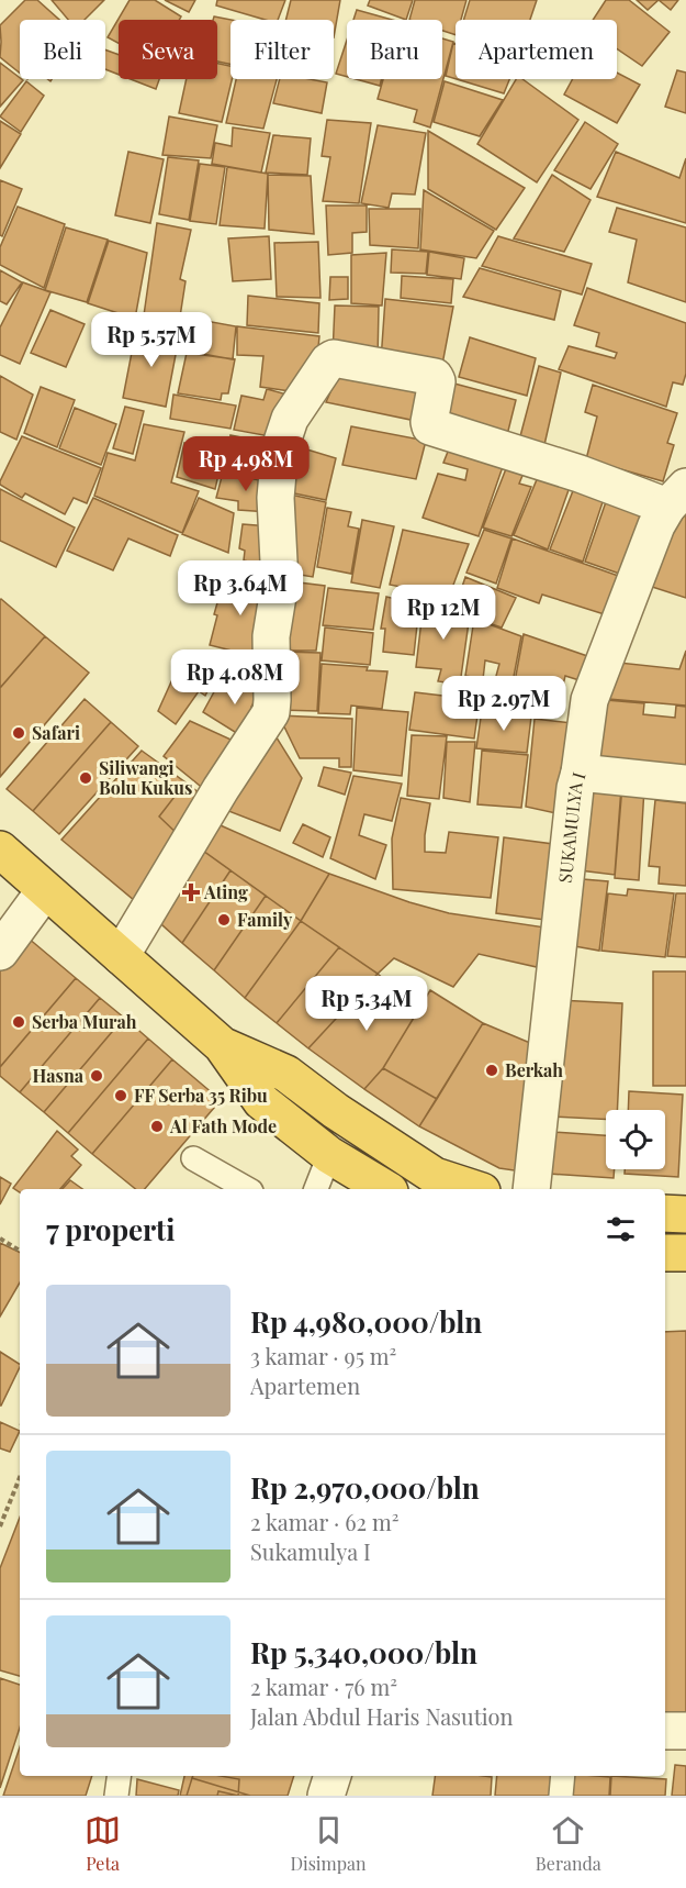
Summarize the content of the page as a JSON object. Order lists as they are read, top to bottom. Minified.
{"streets":{"street":["SUKAMULYA I"]},"places":{"other":["Safari","Siliwangi Bolu Kukus","Family","Serba Murah","Berkah","Hasna","FF Serba 35 Ribu","Al Fath Mode"],"health":["Ating"]},"page":{"chip":["Beli","Sewa","Filter","Baru","Apartemen"],"price":["Rp 5.57M","Rp 4.98M","Rp 3.64M","Rp 12M","Rp 4.08M","Rp 2.97M","Rp 5.34M"],"heading":"7 properti","list":[{"name":"Rp 4,980,000/bln","note":"3 kamar · 95 m² · Apartemen"},{"name":"Rp 2,970,000/bln","note":"2 kamar · 62 m² · Sukamulya I"},{"name":"Rp 5,340,000/bln","note":"2 kamar · 76 m² · Jalan Abdul Haris Nasution"}],"tabs":["Peta","Disimpan","Beranda"]}}
